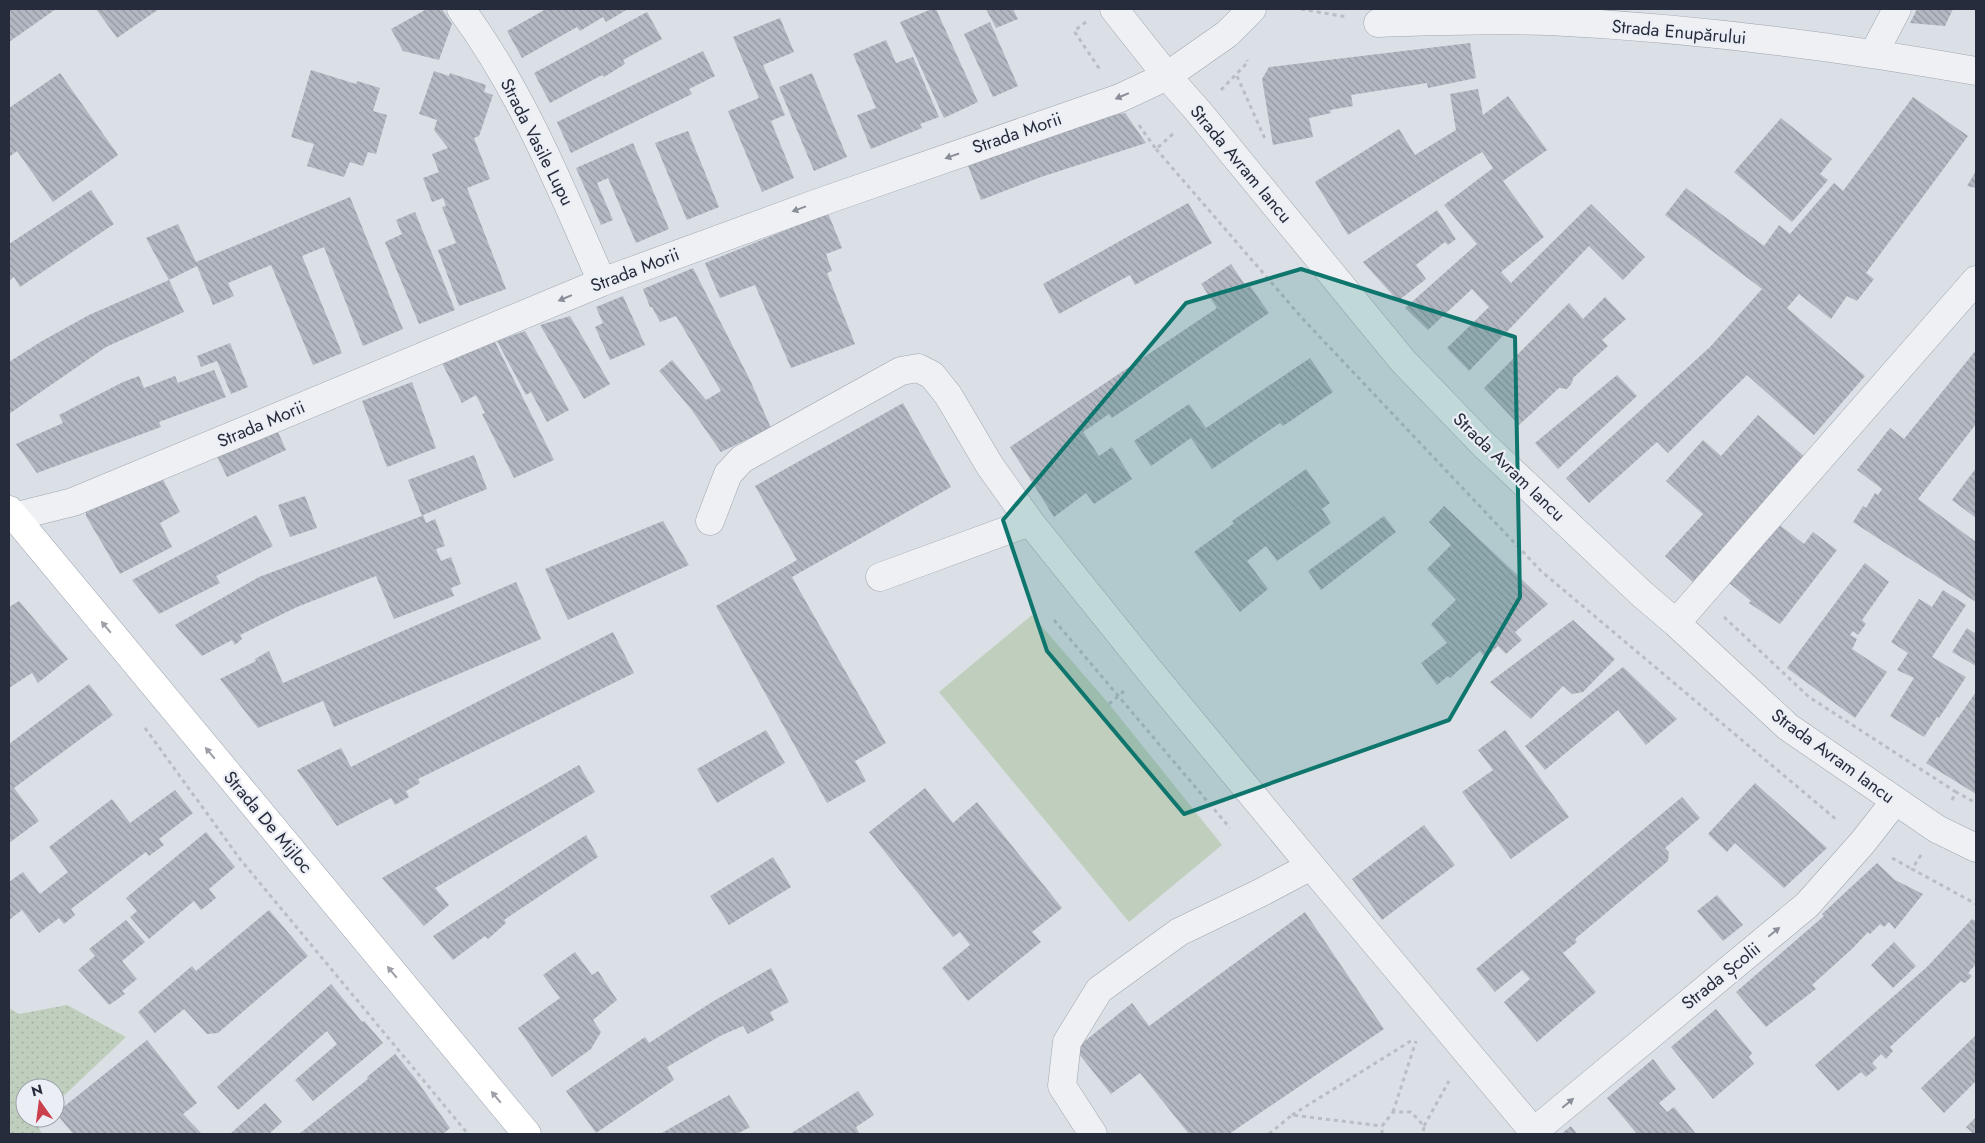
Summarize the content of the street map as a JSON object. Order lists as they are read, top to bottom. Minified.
{"streets":{"main road":["Strada De Mijloc"],"street":["Strada Enupărului","Strada Morii","Strada Vasile Lupu","Strada Avram Iancu","Strada Școlii"]},"crossings":[["Strada Morii","Strada Vasile Lupu"],["Strada Morii","Strada Avram Iancu"],["Strada Morii","Strada De Mijloc"],["Strada Avram Iancu","Strada Școlii"]],"one_way":["Strada Morii","Strada De Mijloc","Strada Școlii"],"north":"top"}
